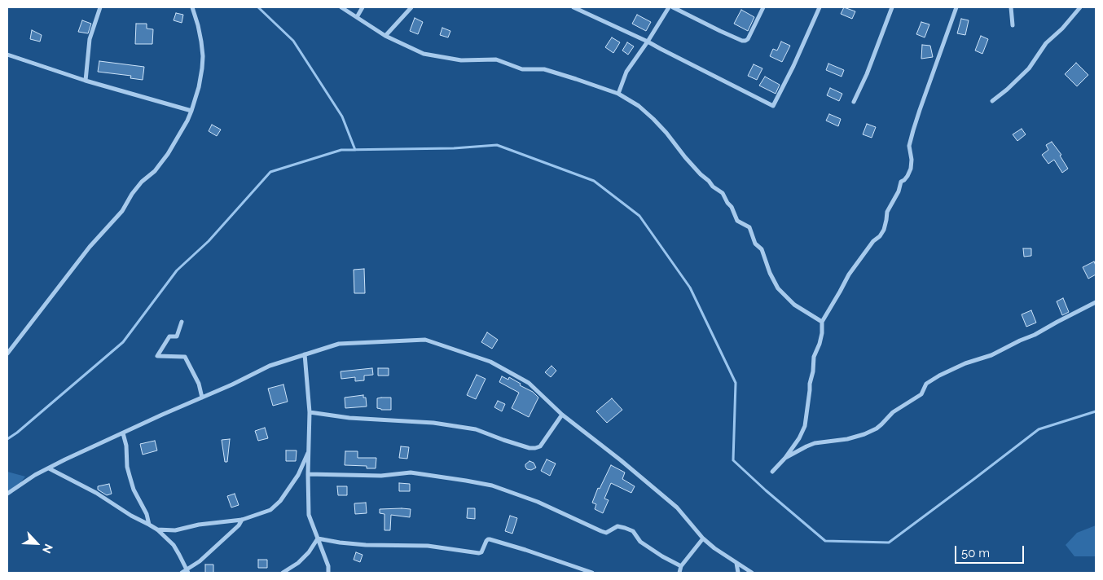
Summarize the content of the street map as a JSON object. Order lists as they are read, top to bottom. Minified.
{"scale_bar":"50 m","north":"bottom right"}
